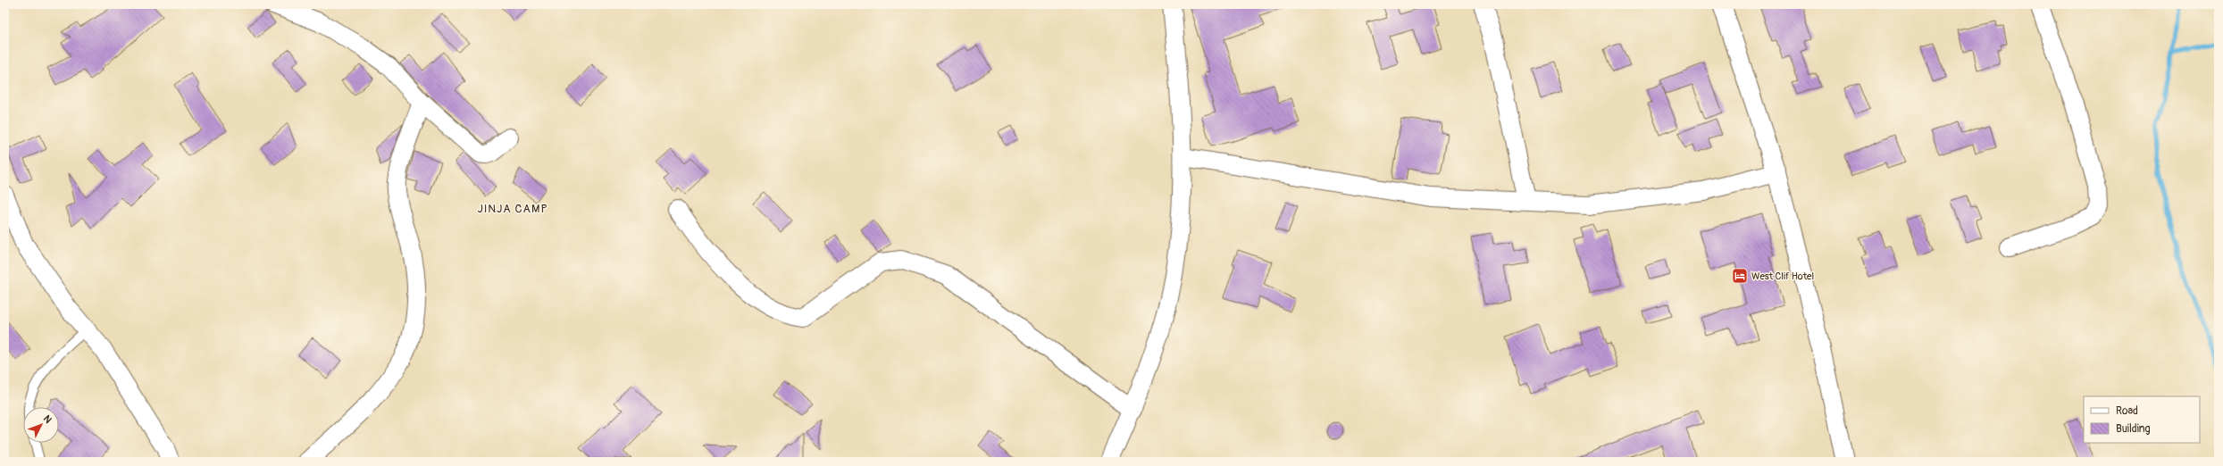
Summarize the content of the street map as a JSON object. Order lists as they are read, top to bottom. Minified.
{"districts":["JINJA CAMP"],"places":{"hotel":["West Clif Hotel"]},"legend":["Road","Building"],"north":"top right"}
